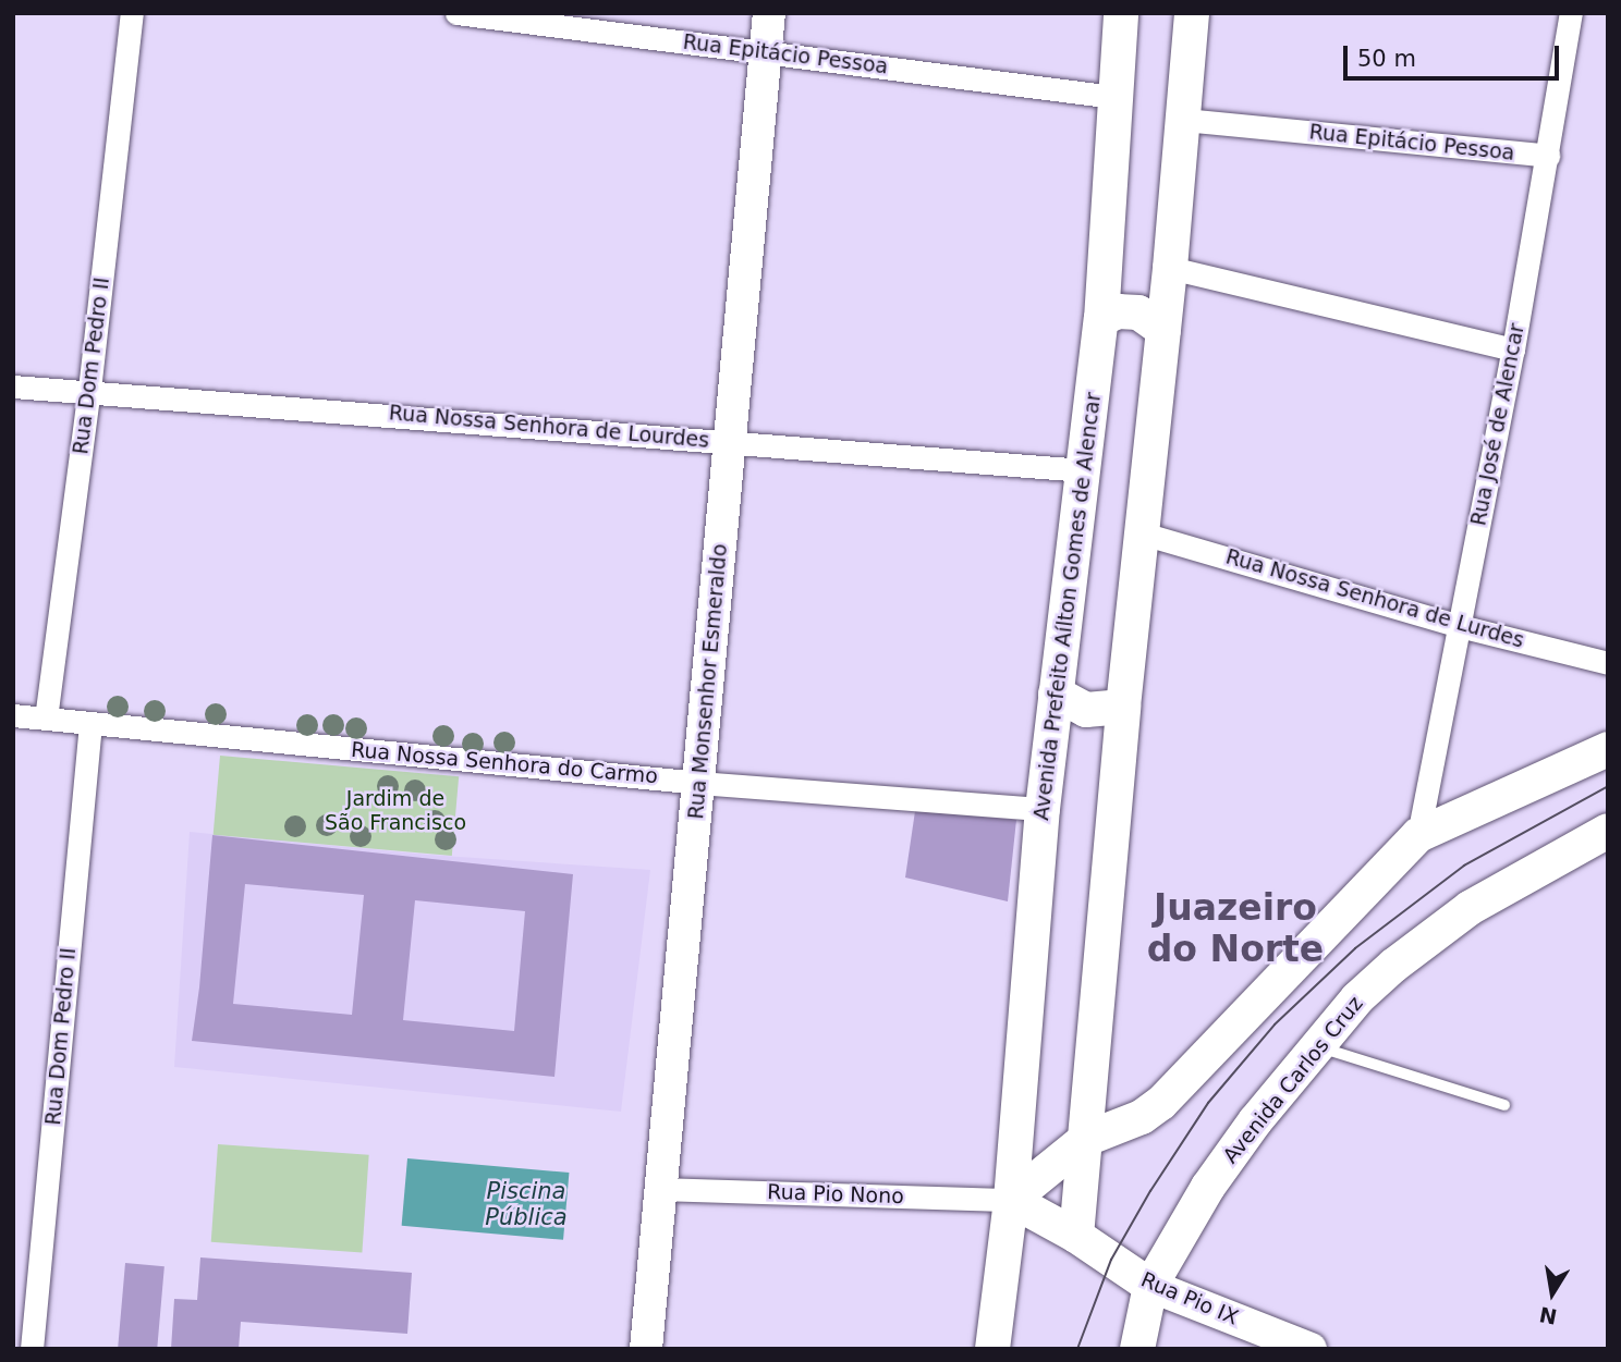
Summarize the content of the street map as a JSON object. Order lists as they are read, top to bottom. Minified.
{"streets":{"main road":["Avenida Prefeito Aílton Gomes de Alencar","Avenida Carlos Cruz","Rua Pio IX"],"street":["Rua Epitácio Pessoa","Rua Dom Pedro II","Rua José de Alencar","Rua Nossa Senhora de Lourdes","Rua Nossa Senhora de Lurdes","Rua Monsenhor Esmeraldo","Rua Nossa Senhora do Carmo","Rua Pio Nono"]},"crossings":[["Rua Epitácio Pessoa","Rua José de Alencar"],["Rua Epitácio Pessoa","Avenida Prefeito Aílton Gomes de Alencar"],["Rua Epitácio Pessoa","Rua Monsenhor Esmeraldo"],["Rua Dom Pedro II","Rua Nossa Senhora de Lourdes"],["Rua Dom Pedro II","Rua Nossa Senhora do Carmo"],["Rua José de Alencar","Rua Nossa Senhora de Lurdes"],["Rua Nossa Senhora de Lourdes","Avenida Prefeito Aílton Gomes de Alencar"],["Rua Nossa Senhora de Lourdes","Rua Monsenhor Esmeraldo"],["Avenida Prefeito Aílton Gomes de Alencar","Rua Nossa Senhora do Carmo"],["Avenida Prefeito Aílton Gomes de Alencar","Rua Pio Nono"],["Avenida Prefeito Aílton Gomes de Alencar","Rua Pio IX"],["Rua Monsenhor Esmeraldo","Rua Nossa Senhora do Carmo"],["Rua Monsenhor Esmeraldo","Rua Pio Nono"],["Avenida Carlos Cruz","Rua Pio IX"],["Rua Pio Nono","Rua Pio IX"]],"districts":["Juazeiro do Norte"],"water":["Piscina Pública"],"parks":["Jardim de São Francisco"],"scale_bar":"50 m","north":"bottom"}
